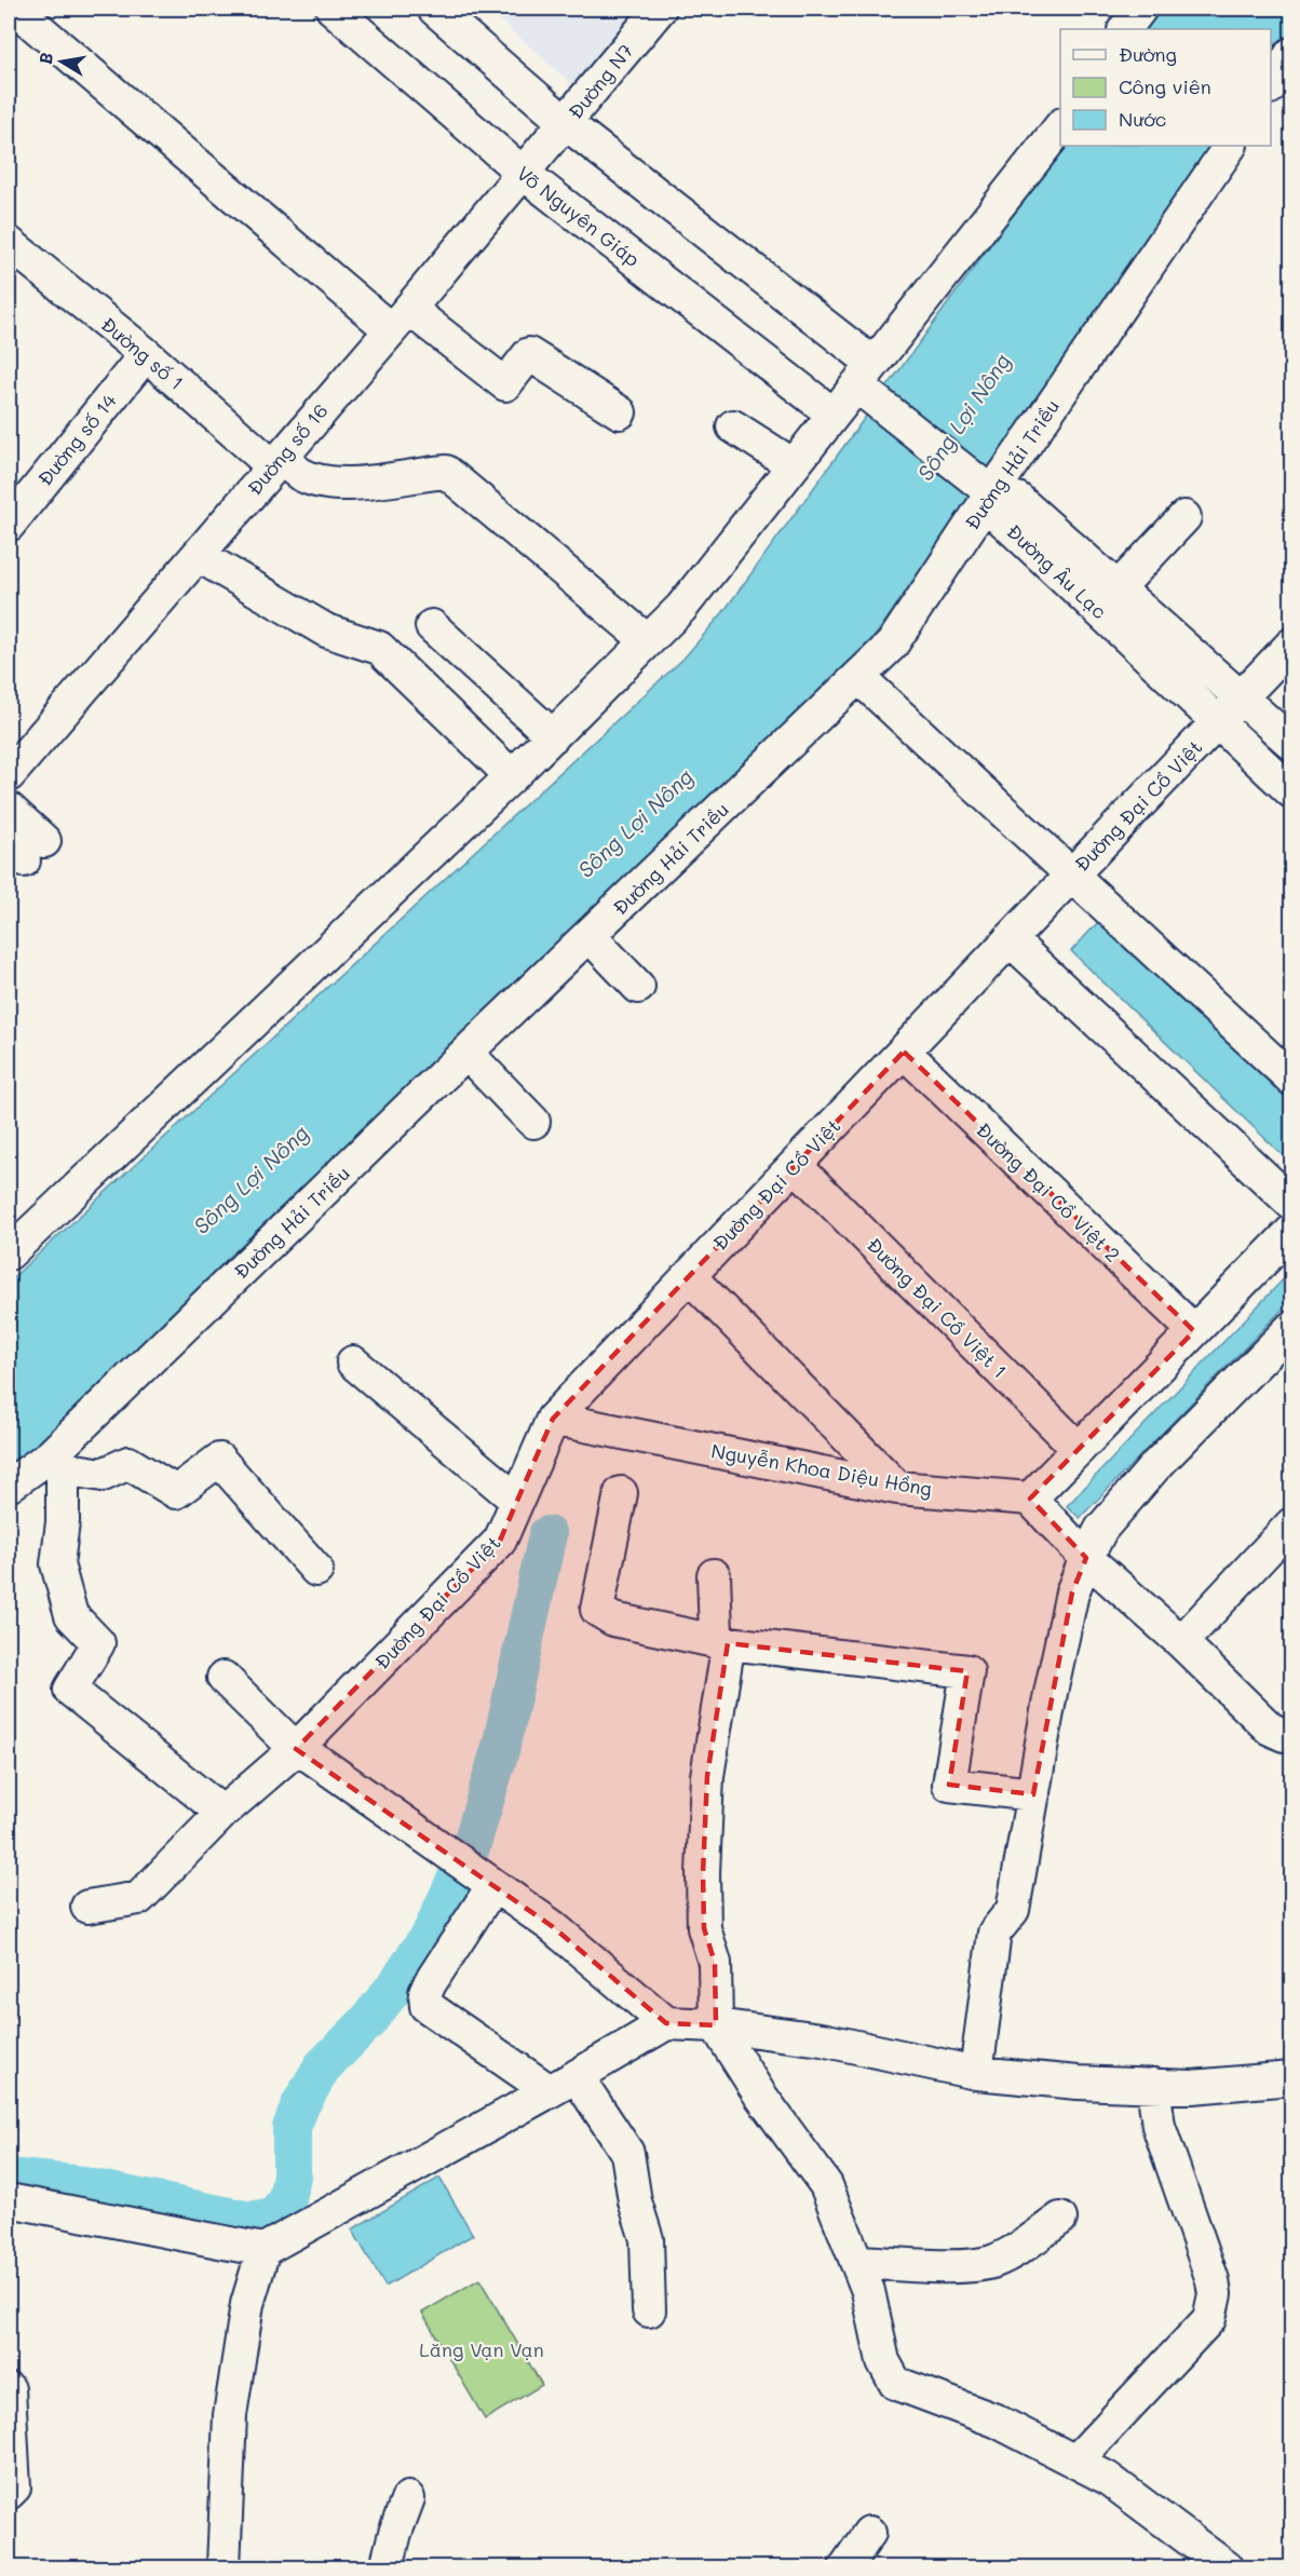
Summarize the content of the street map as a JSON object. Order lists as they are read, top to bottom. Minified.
{"streets":{"street":["Đường N7","Võ Nguyên Giáp","Đường số 1","Đường số 14","Đường số 16","Đường Hải Triều","Đường Âu Lạc","Đường Đại Cồ Việt","Đường Đại Cồ Việt 2","Đường Đại Cồ Việt 1","Nguyễn Khoa Diệu Hồng"]},"crossings":[["Đường N7","Đường số 16"],["Võ Nguyên Giáp","Đường số 16"],["Đường số 1","Đường số 14"],["Đường số 1","Đường số 16"],["Đường Hải Triều","Đường Âu Lạc"],["Đường Âu Lạc","Đường Đại Cồ Việt"],["Đường Đại Cồ Việt","Đường Đại Cồ Việt 2"],["Đường Đại Cồ Việt","Đường Đại Cồ Việt 1"],["Đường Đại Cồ Việt","Nguyễn Khoa Diệu Hồng"]],"water":["Sông Lợi Nông"],"parks":["Lăng Vạn Vạn"],"legend":["Đường","Công viên","Nước"],"north":"left"}
